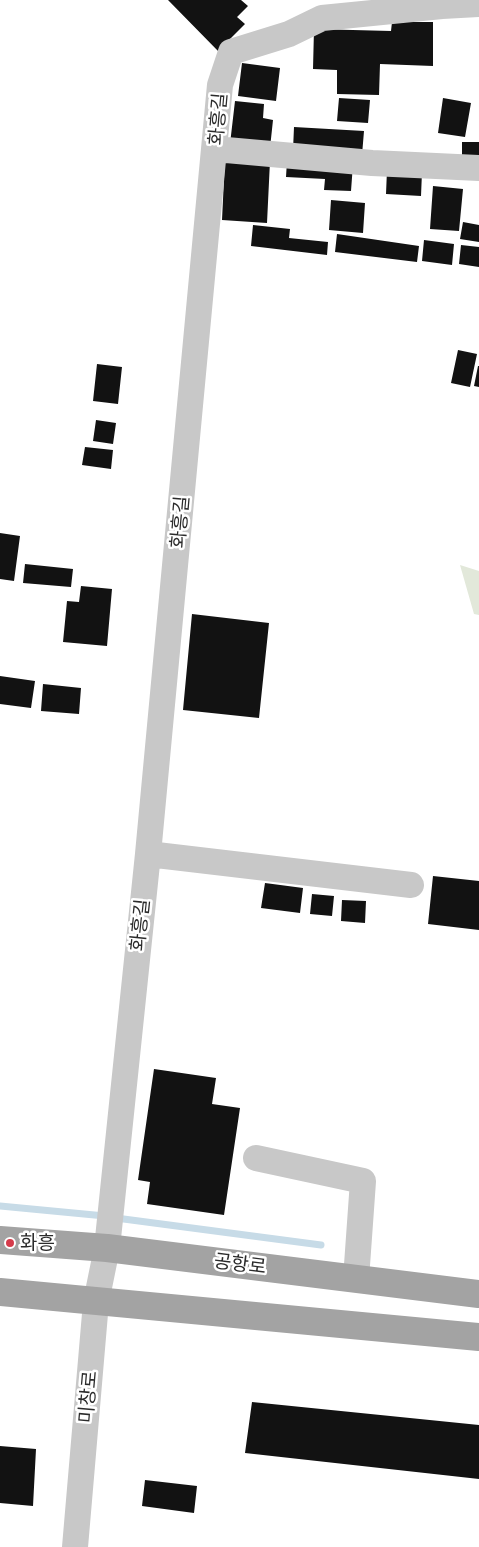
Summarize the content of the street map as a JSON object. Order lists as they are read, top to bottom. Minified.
{"streets":{"main road":["공항로"],"street":["화흥길","미창로"]},"crossings":[["화흥길","공항로"],["화흥길","미창로"],["공항로","미창로"]],"places":["화흥"]}
